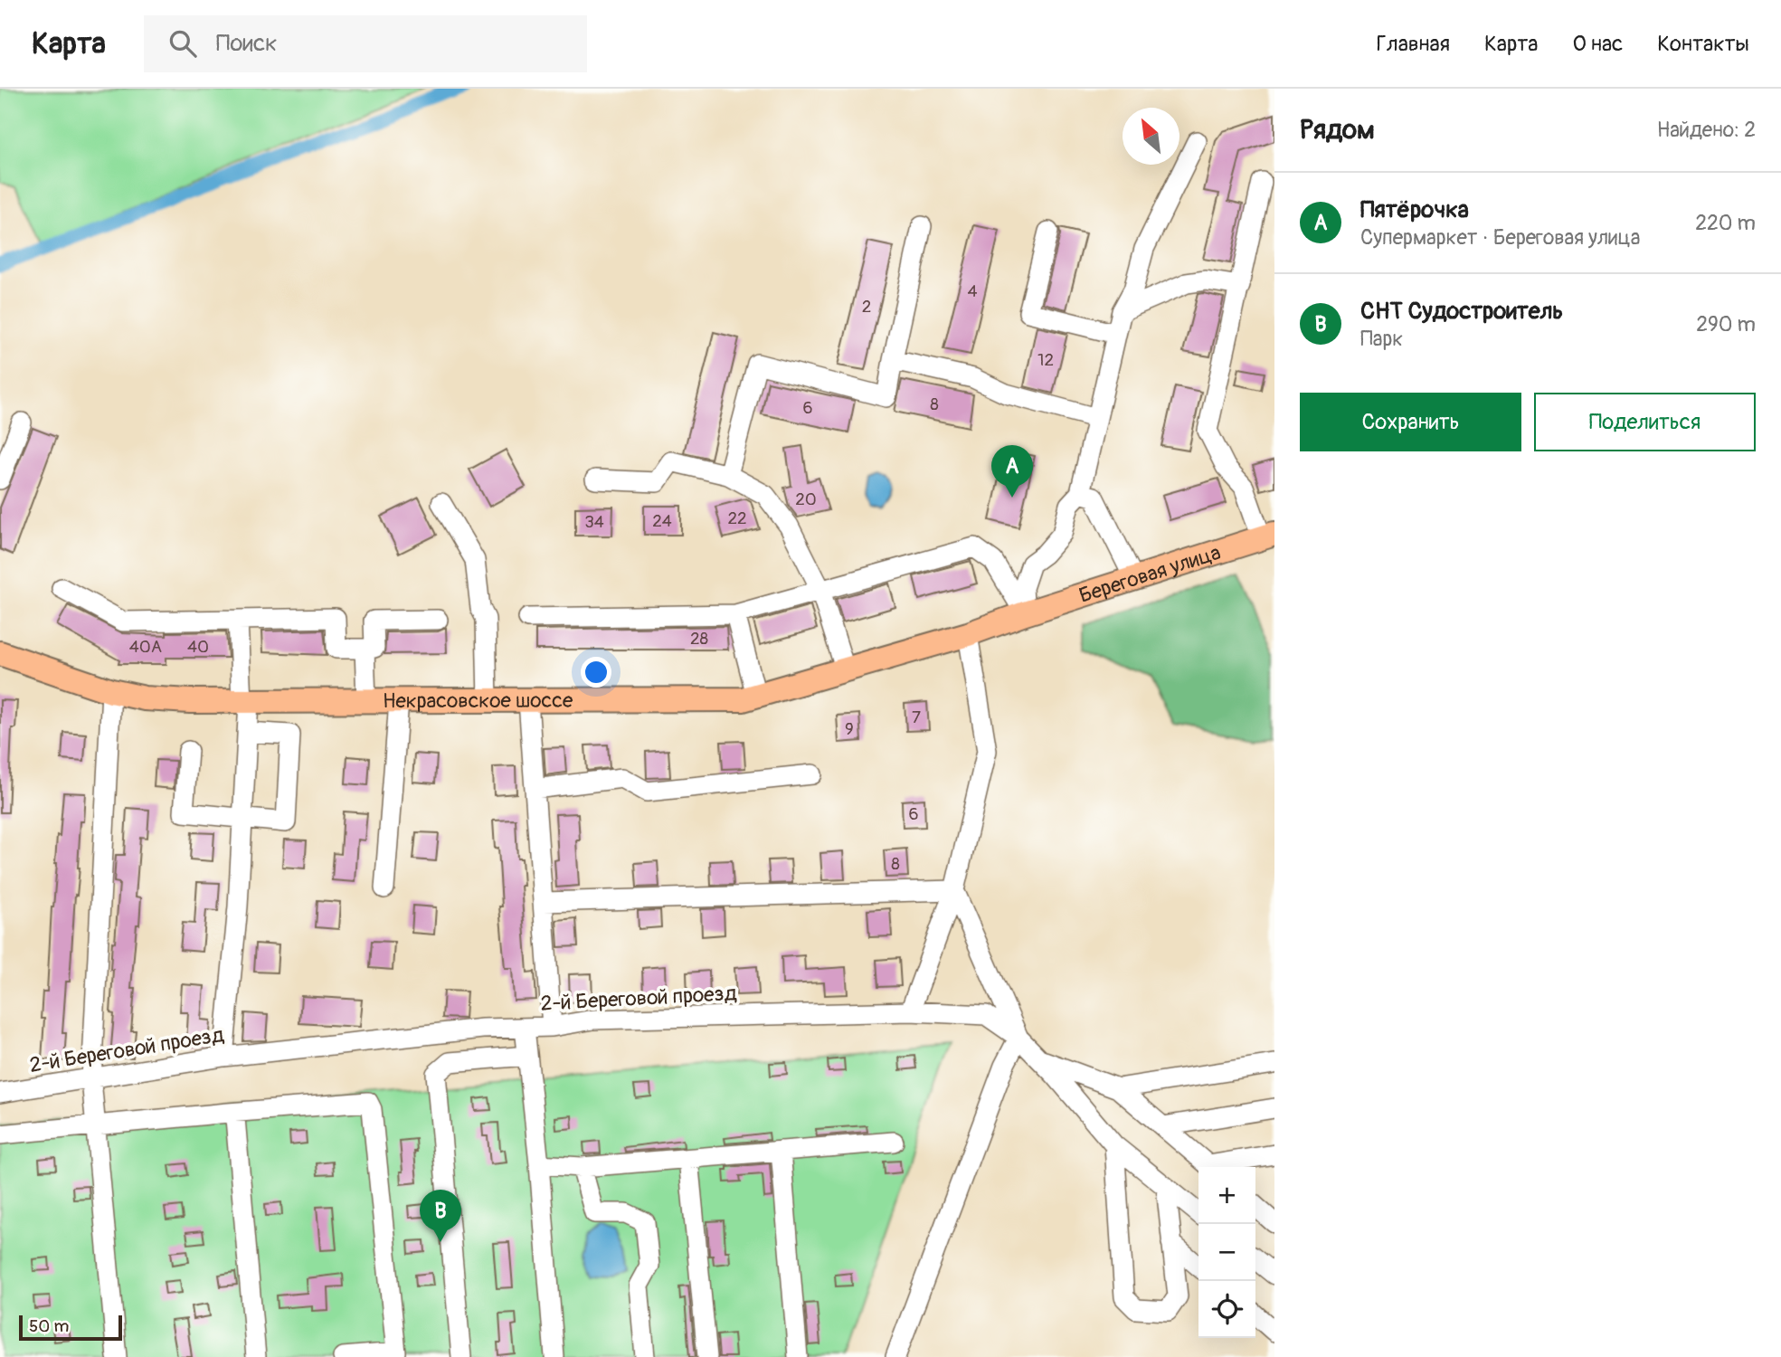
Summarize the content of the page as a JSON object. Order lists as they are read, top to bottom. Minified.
{"streets":{"main road":["Береговая улица","Некрасовское шоссе"],"street":["2-й Береговой проезд"]},"crossings":[["Береговая улица","Некрасовское шоссе"]],"house_numbers":["4","2","12","8","6","20","22","24","34","28","40А","40","7","9","6","8"],"scale_bar":"50 m","north":"top left","page":{"header":"Карта","search":"Поиск","nav":["Главная","Карта","О нас","Контакты"],"heading":["Рядом","Найдено: 2"],"list":[{"mark":"A","name":"Пятёрочка","note":"Супермаркет · Береговая улица","value":"220 m"},{"mark":"B","name":"СНТ Судостроитель","note":"Парк","value":"290 m"}],"buttons":["Сохранить","Поделиться"],"pins":["A","B"],"map_buttons":["+","−"],"scale":"50 m"}}
